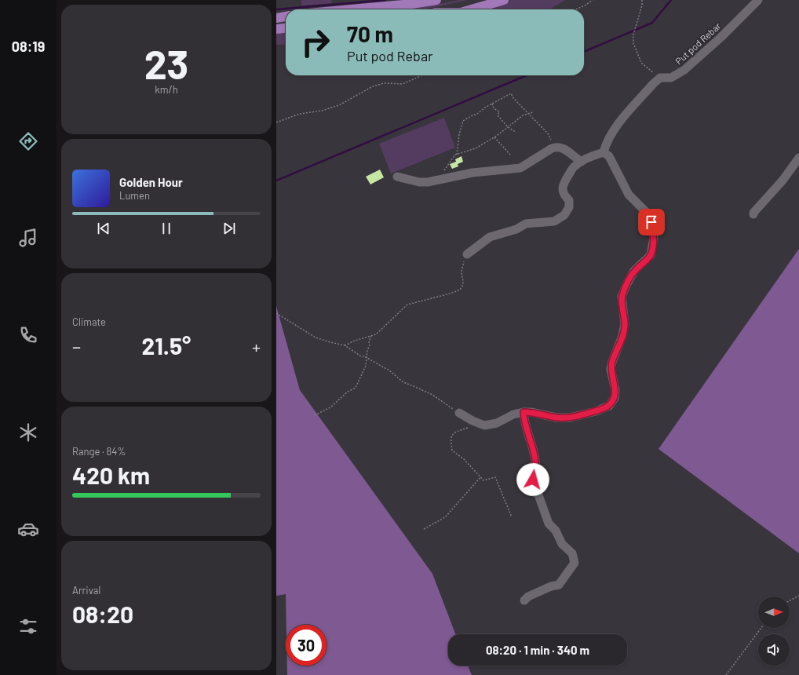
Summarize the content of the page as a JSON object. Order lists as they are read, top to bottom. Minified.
{"streets":{"street":["Put pod Rebar"]},"north":"right","page":{"tabs":"08:19","tile":[["23","km/h"],"Climate",["Range · 84%","420 km"],["Arrival","08:20"]],"turn":["70 m","Put pod Rebar"],"song":["Golden Hour","Lumen"],"heat":["−","21.5°","+"],"limit":"30","trip":"08:20 · 1 min · 340 m"}}
